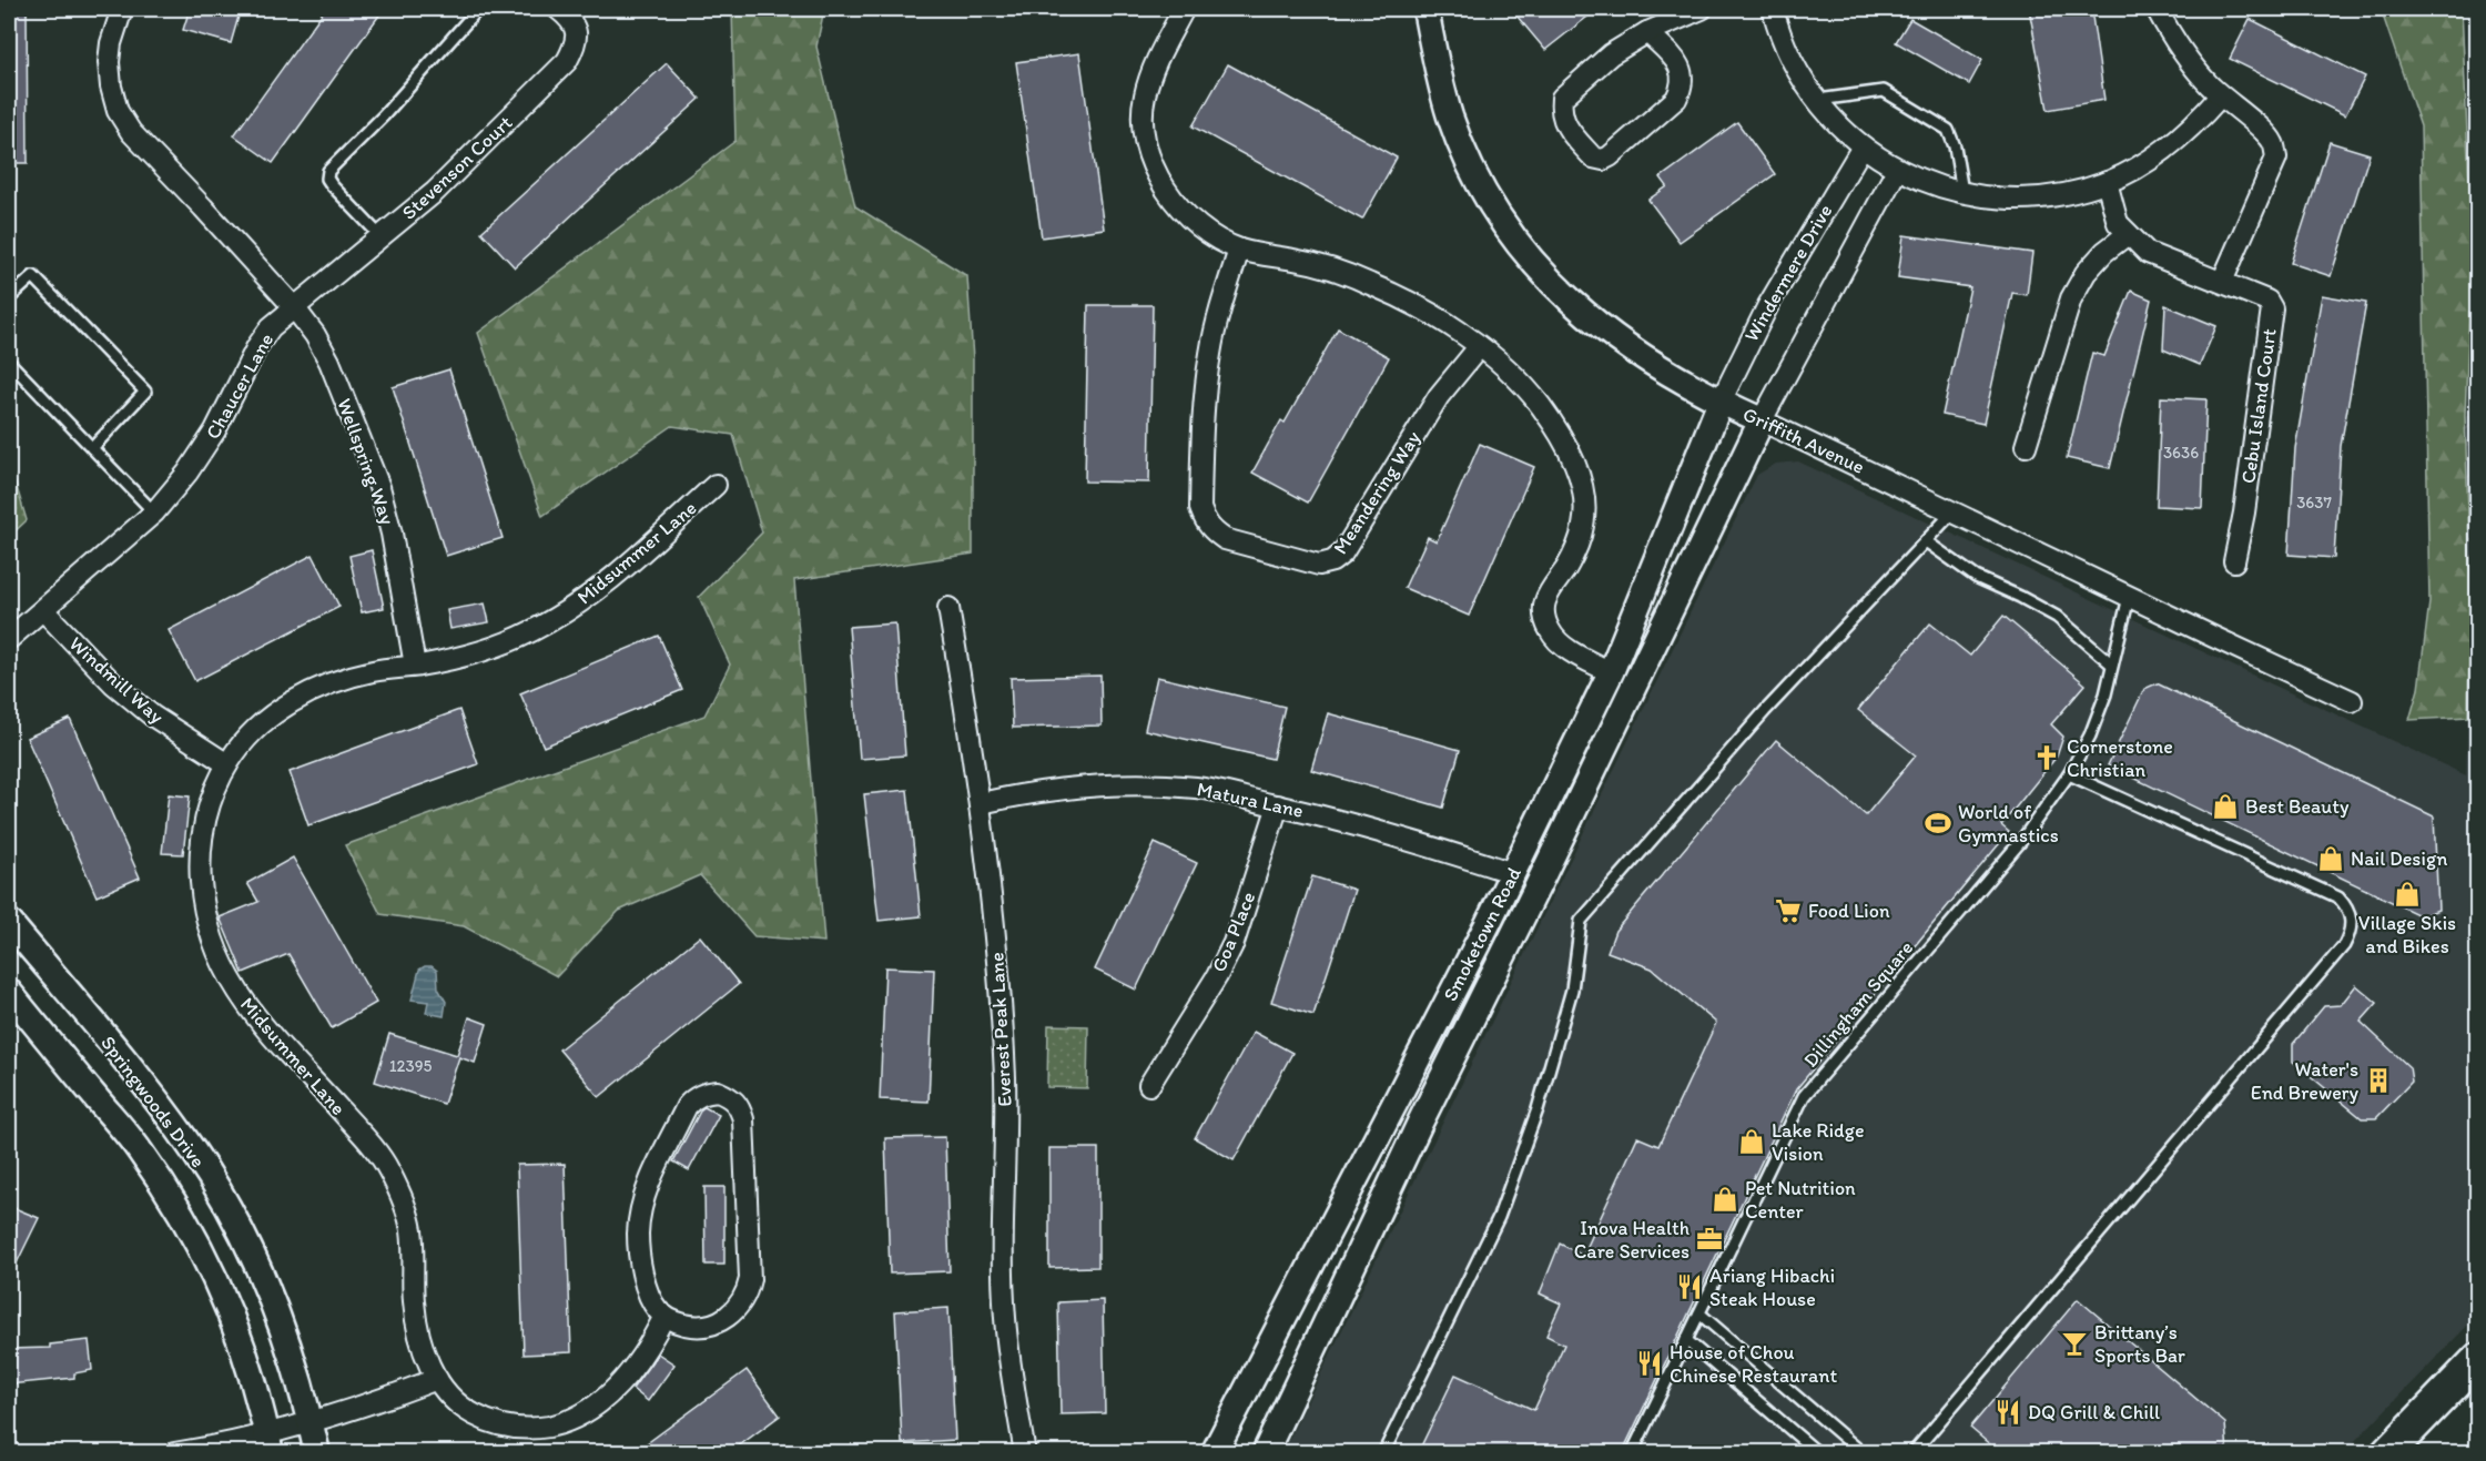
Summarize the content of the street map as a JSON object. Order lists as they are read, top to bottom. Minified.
{"streets":{"street":["Stevenson Court","Windermere Drive","Chaucer Lane","Cebu Island Court","Griffith Avenue","Wellspring Way","Meandering Way","Midsummer Lane","Windmill Way","Matura Lane","Goa Place","Smoketown Road","Everest Peak Lane","Springwoods Drive"],"lane":["Dillingham Square"]},"crossings":[["Stevenson Court","Chaucer Lane"],["Stevenson Court","Wellspring Way"],["Windermere Drive","Griffith Avenue"],["Windermere Drive","Smoketown Road"],["Chaucer Lane","Wellspring Way"],["Chaucer Lane","Windmill Way"],["Griffith Avenue","Smoketown Road"],["Griffith Avenue","Dillingham Square"],["Wellspring Way","Midsummer Lane"],["Midsummer Lane","Windmill Way"],["Matura Lane","Goa Place"],["Matura Lane","Smoketown Road"],["Matura Lane","Everest Peak Lane"]],"places":{"church":["Cornerstone Christian"],"shop":["Best Beauty","Nail Design","Village Skis and Bikes","Lake Ridge Vision","Pet Nutrition Center"],"sports":["World of Gymnastics"],"supermarket":["Food Lion"],"building":["Water's End Brewery"],"office":["Inova Health Care Services"],"restaurant":["Ariang Hibachi Steak House","House of Chou Chinese Restaurant","DQ Grill & Chill"],"bar":["Brittany’s Sports Bar"]},"house_numbers":["3636","3637","12395"]}
